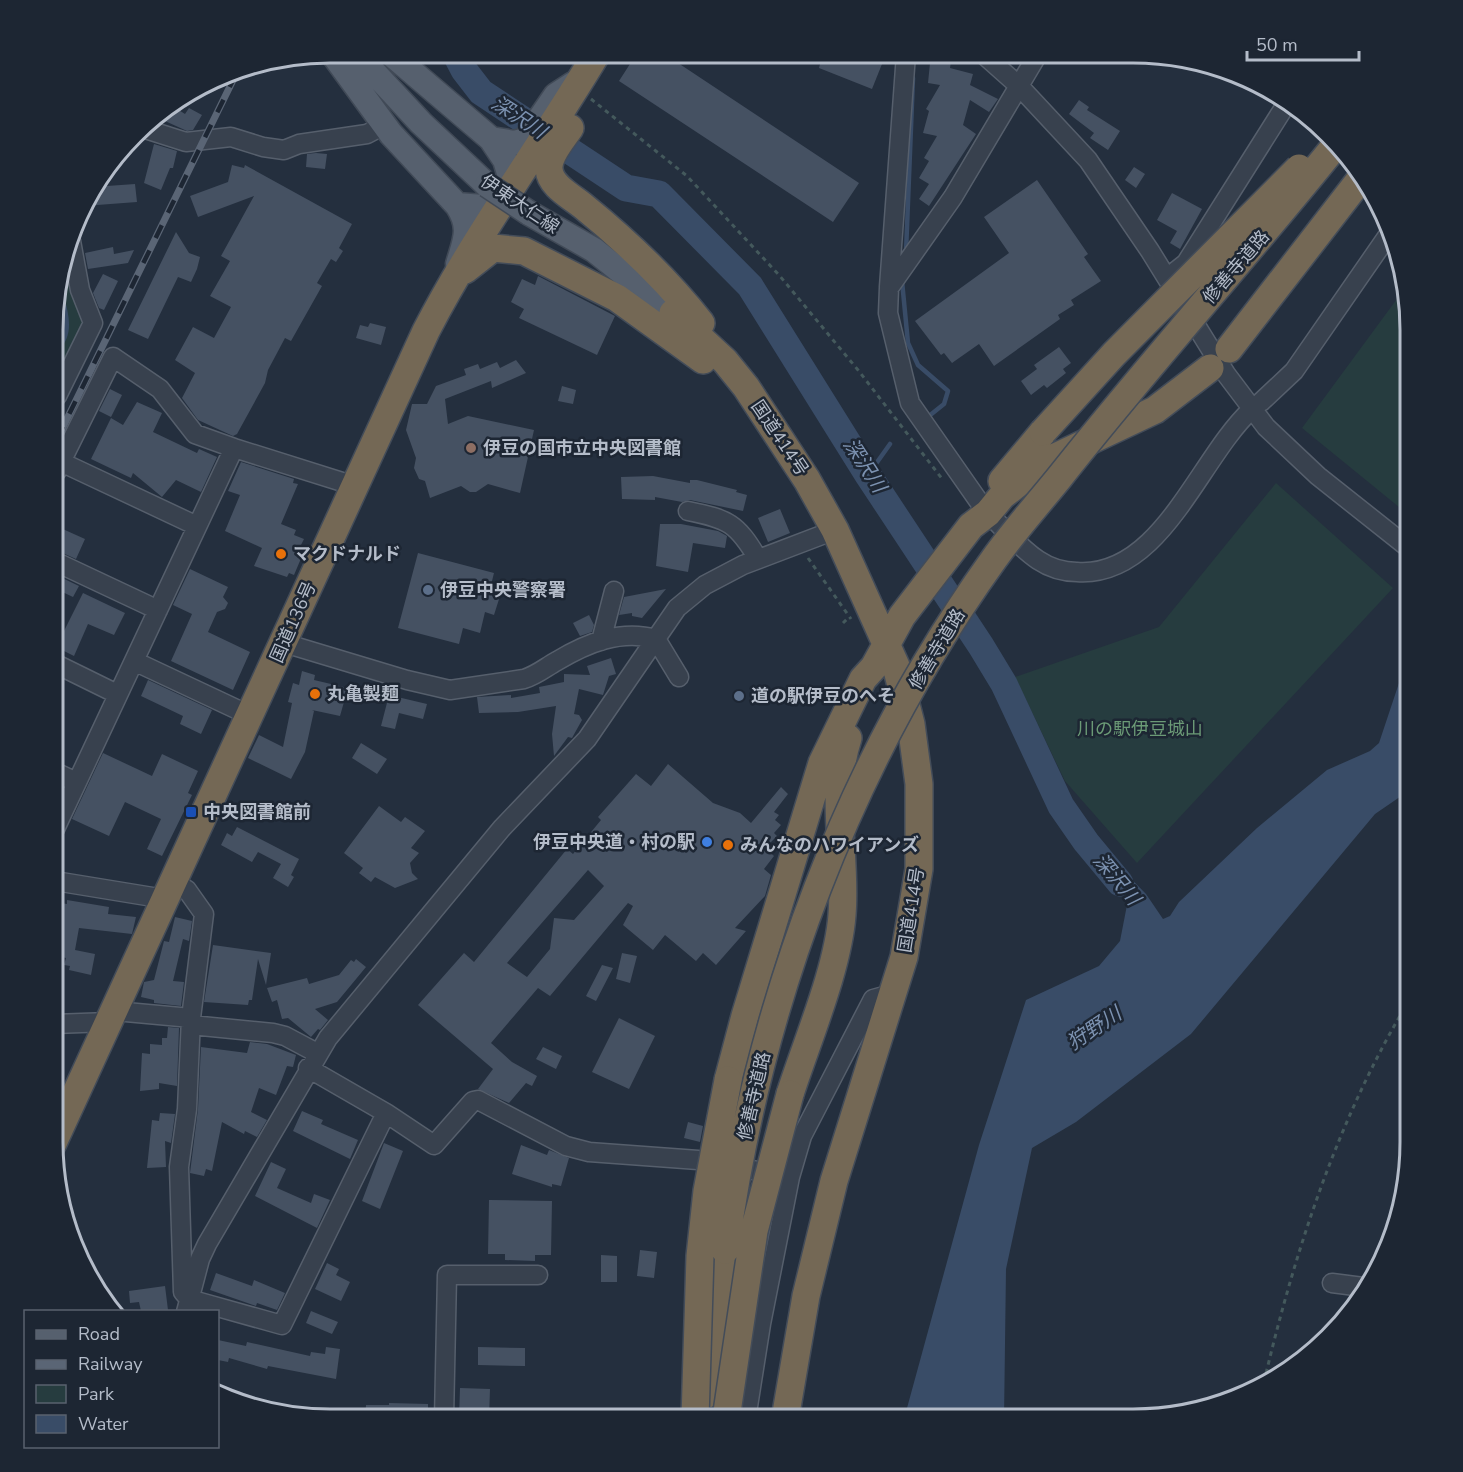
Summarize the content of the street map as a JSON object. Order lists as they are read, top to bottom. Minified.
{"streets":{"highway":["修善寺道路","国道414号","国道136号"],"main road":["伊東大仁線"]},"crossings":[["伊東大仁線","国道414号"],["伊東大仁線","国道136号"]],"water":["深沢川","狩野川"],"parks":["川の駅伊豆城山"],"places":{"other":["伊豆の国市立中央図書館","マクドナルド","伊豆中央警察署","丸亀製麺","道の駅伊豆のへそ","伊豆中央道・村の駅","みんなのハワイアンズ"],"transit":["中央図書館前"]},"legend":["Road","Railway","Park","Water"],"scale_bar":"50 m"}
